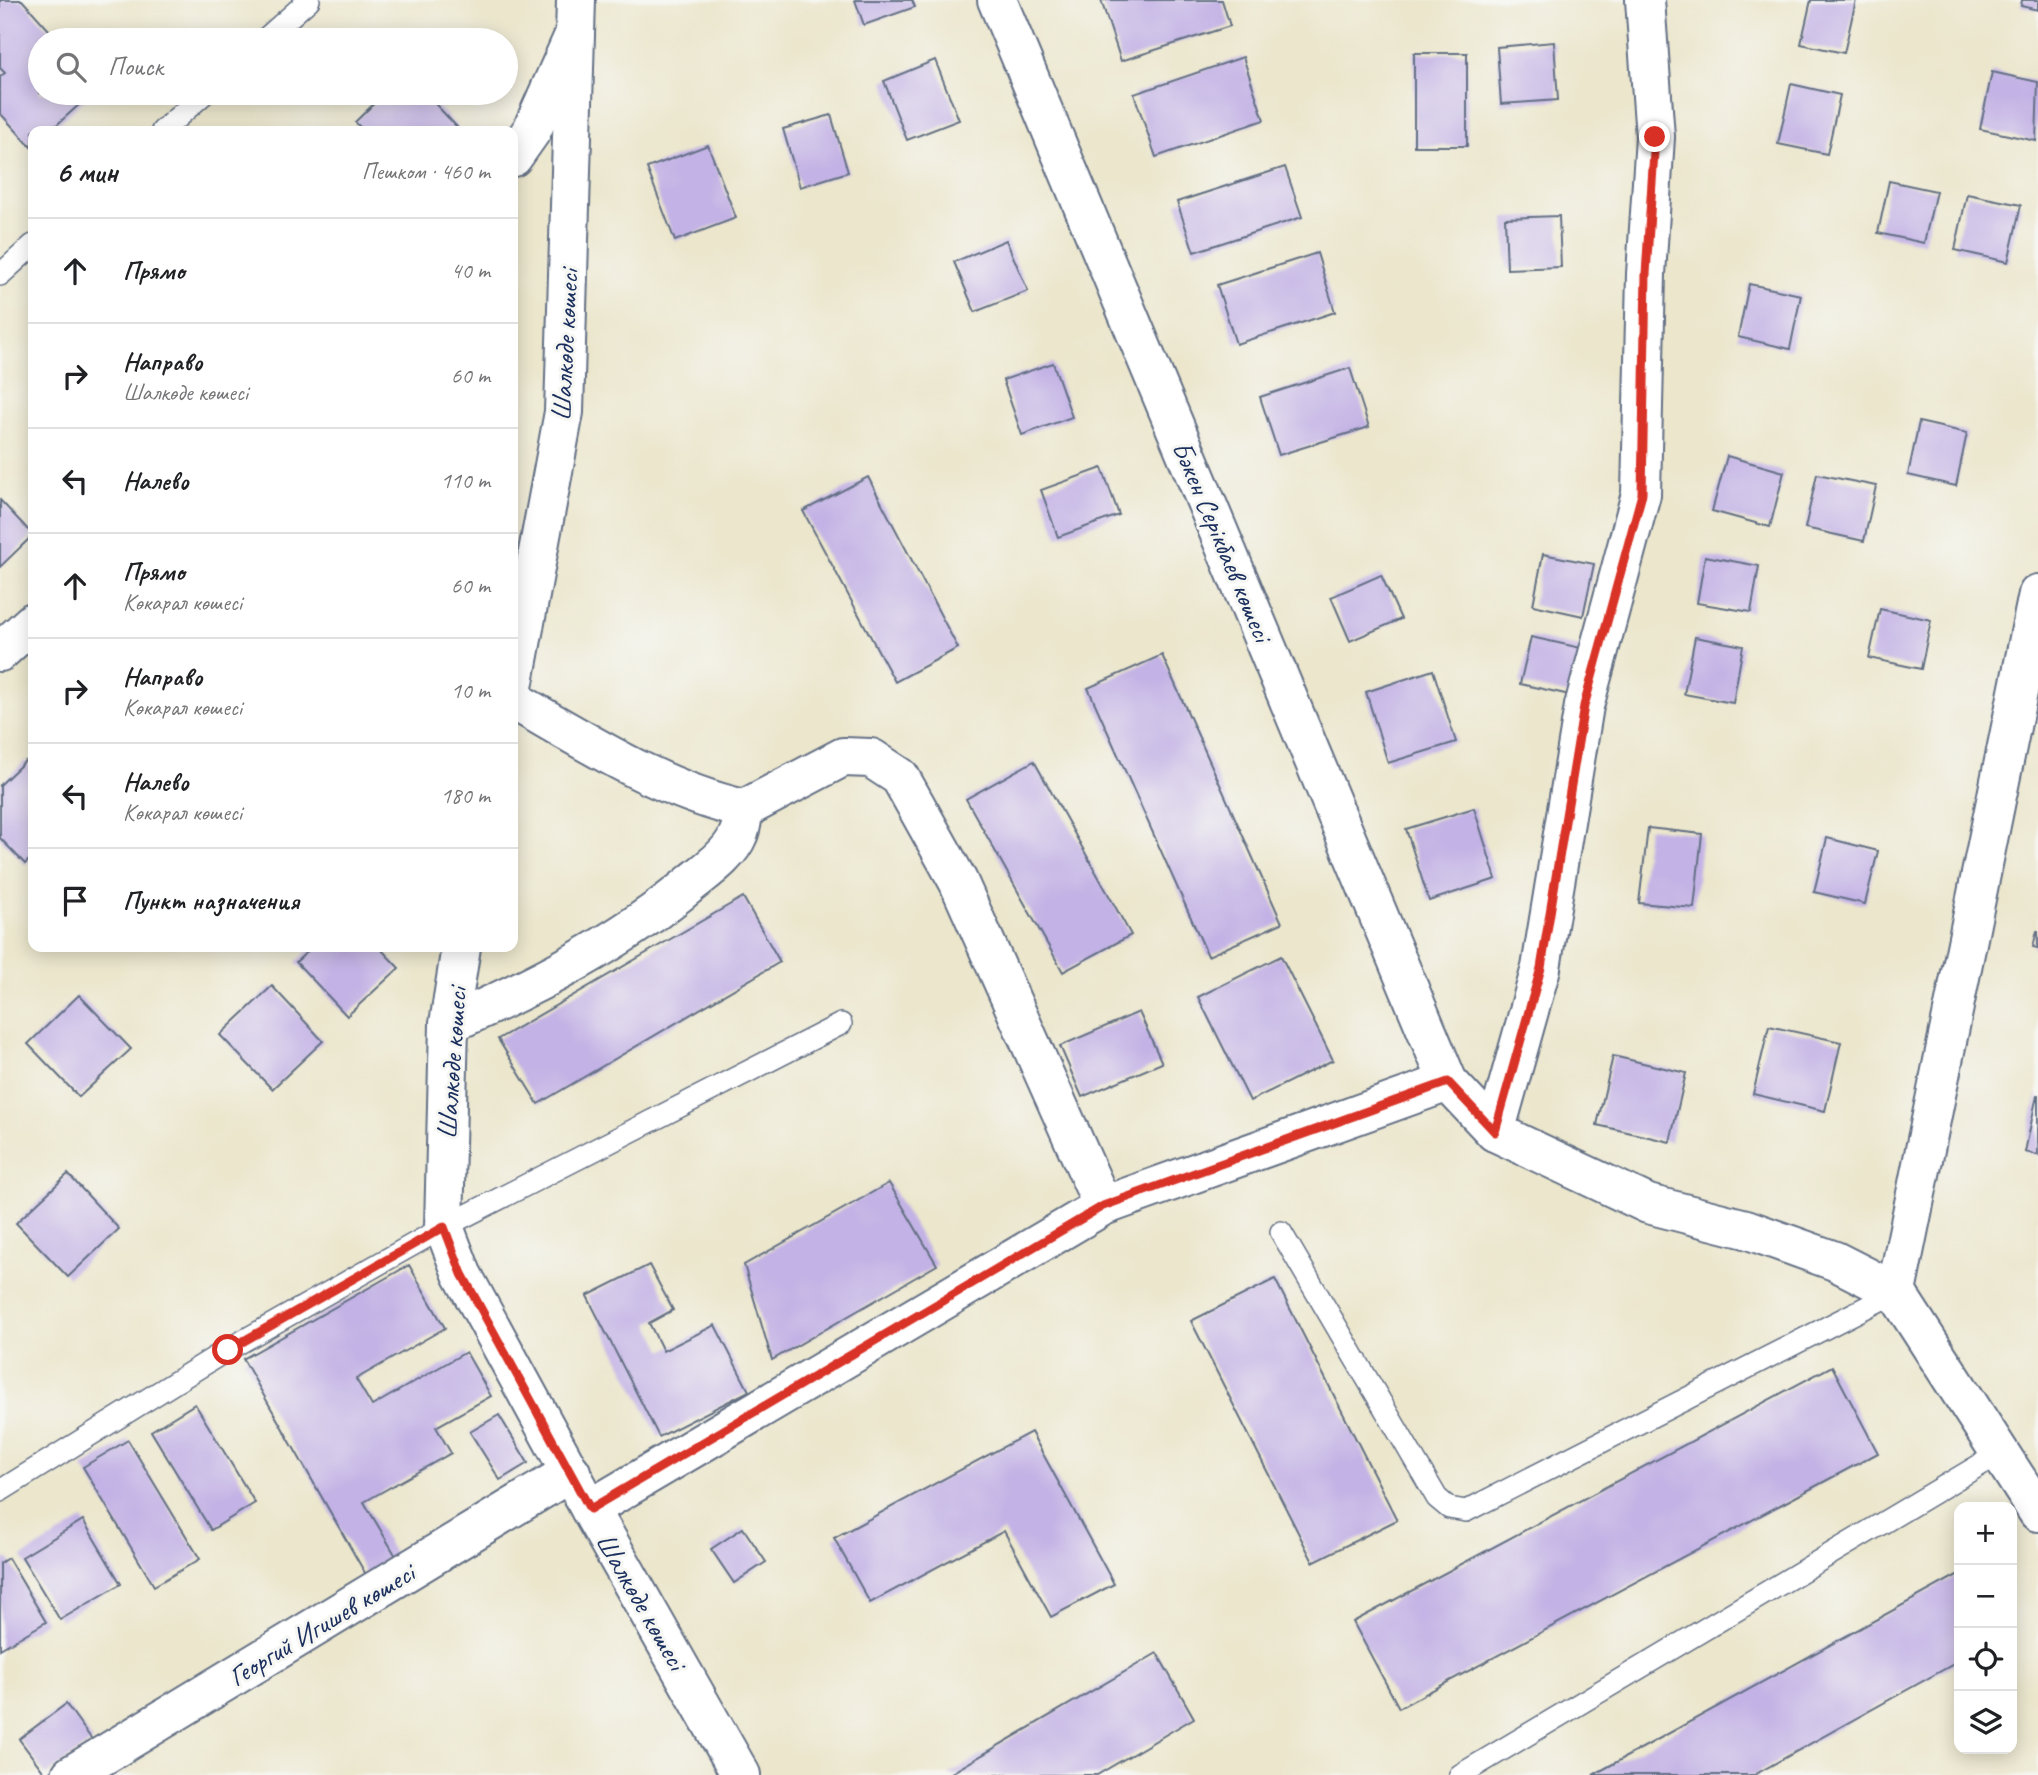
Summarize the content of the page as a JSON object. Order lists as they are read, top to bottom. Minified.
{"streets":{"street":["Шалкөде көшесі","Бәкен Серікбаев көшесі","Георгий Игишев көшесі"]},"crossings":[["Шалкөде көшесі","Георгий Игишев көшесі"]],"page":{"search":"Поиск","heading":["6 мин","Пешком · 460 m"],"list":[["Прямо","40 m"],["Направо","Шалкөде көшесі","60 m"],["Налево","110 m"],["Прямо","Көкарал көшесі","60 m"],["Направо","Көкарал көшесі","10 m"],["Налево","Көкарал көшесі","180 m"],"Пункт назначения"],"map_buttons":["+","−"]}}
